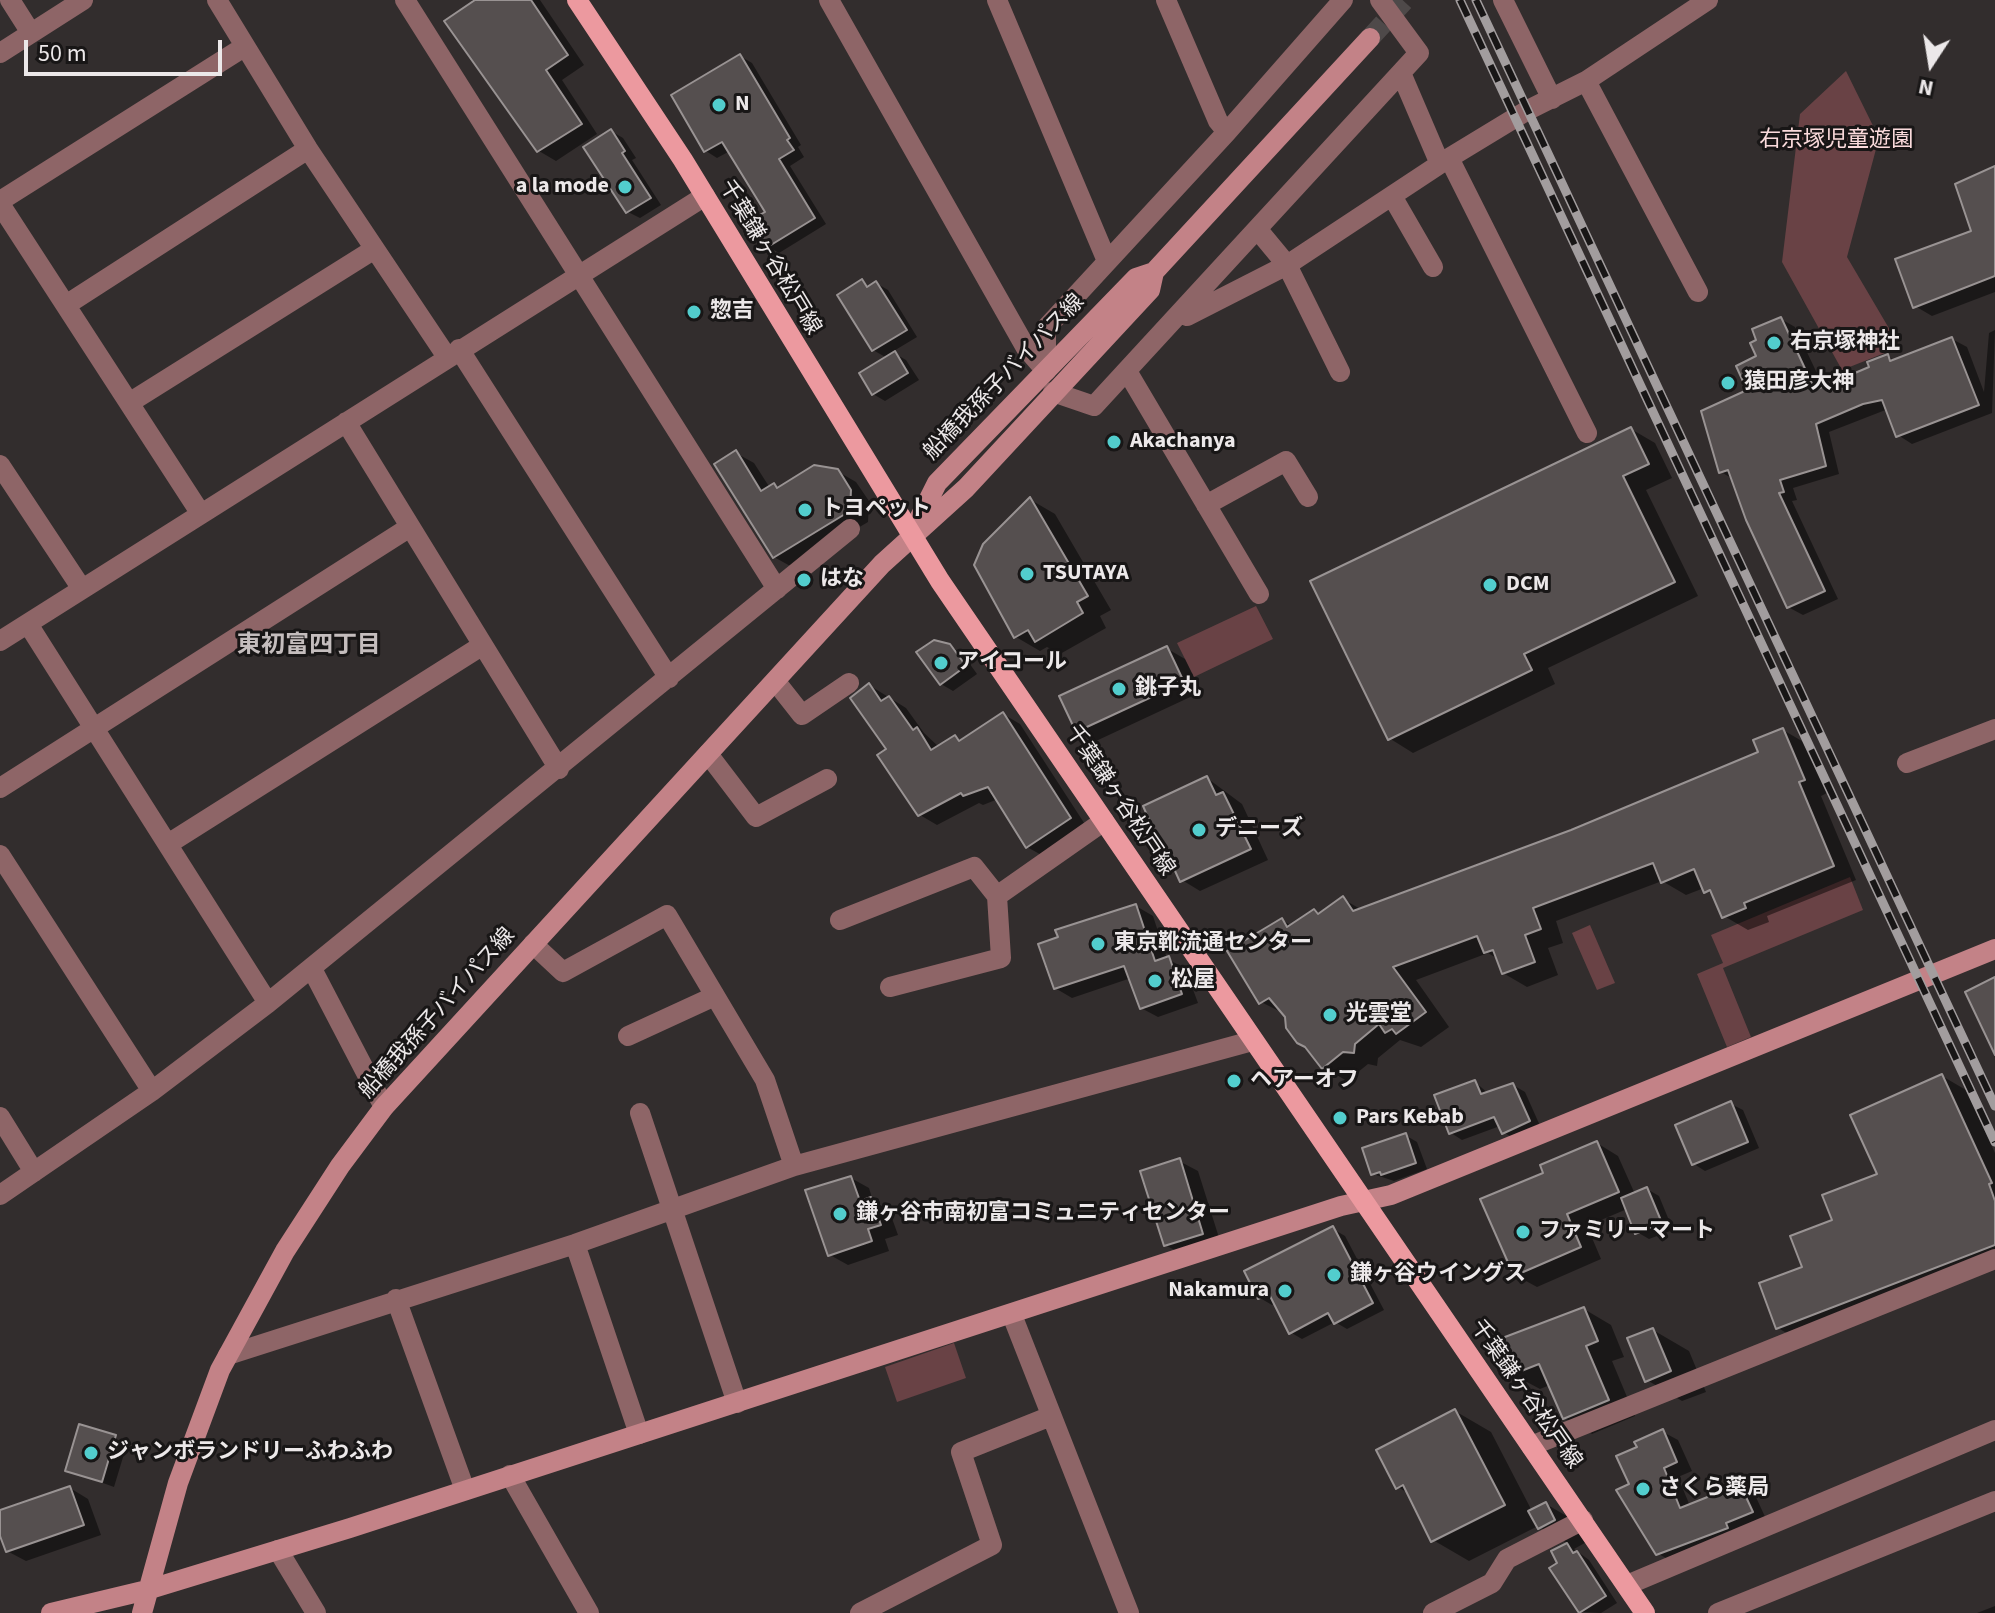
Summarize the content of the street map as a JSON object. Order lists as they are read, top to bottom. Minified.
{"streets":{"main road":["千葉鎌ヶ谷松戸線"],"street":["船橋我孫子バイパス線"]},"crossings":[["千葉鎌ヶ谷松戸線","船橋我孫子バイパス線"]],"districts":["東初富四丁目"],"parks":["右京塚児童遊園"],"places":["N","a la mode","惣吉","右京塚神社","猿田彦大神","Akachanya","トヨペット","TSUTAYA","はな","DCM","アイコール","銚子丸","デニーズ","東京靴流通センター","松屋","光雲堂","ヘアーオフ","Pars Kebab","鎌ヶ谷市南初富コミュニティセンター","ファミリーマート","鎌ヶ谷ウイングス","Nakamura","ジャンボランドリーふわふわ","さくら薬局"],"scale_bar":"50 m","north":"bottom"}
